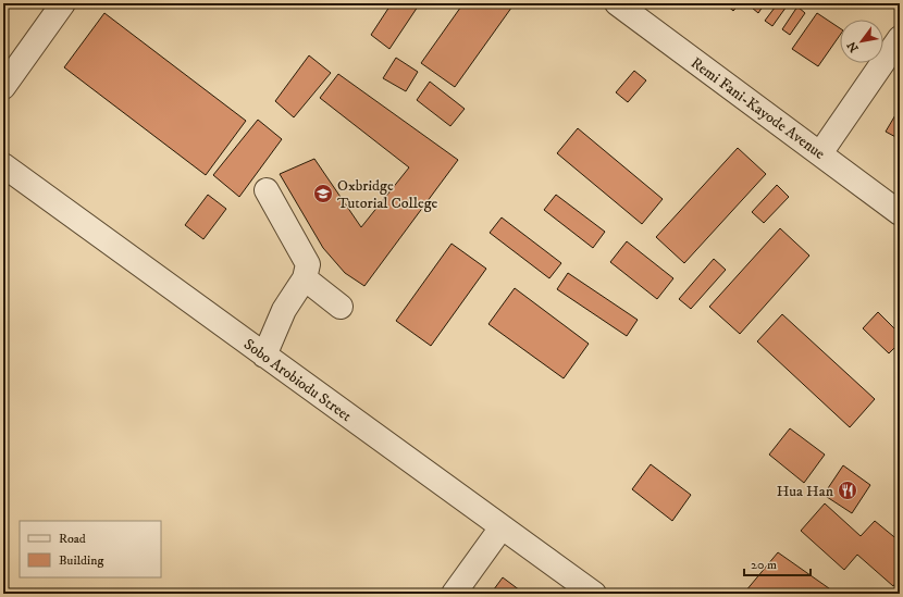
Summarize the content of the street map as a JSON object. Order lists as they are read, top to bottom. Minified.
{"streets":{"street":["Remi Fani-Kayode Avenue","Sobo Arobiodu Street"]},"places":{"school or university":["Oxbridge Tutorial College"],"restaurant":["Hua Han"]},"legend":["Road","Building"],"scale_bar":"20 m","north":"bottom left"}
